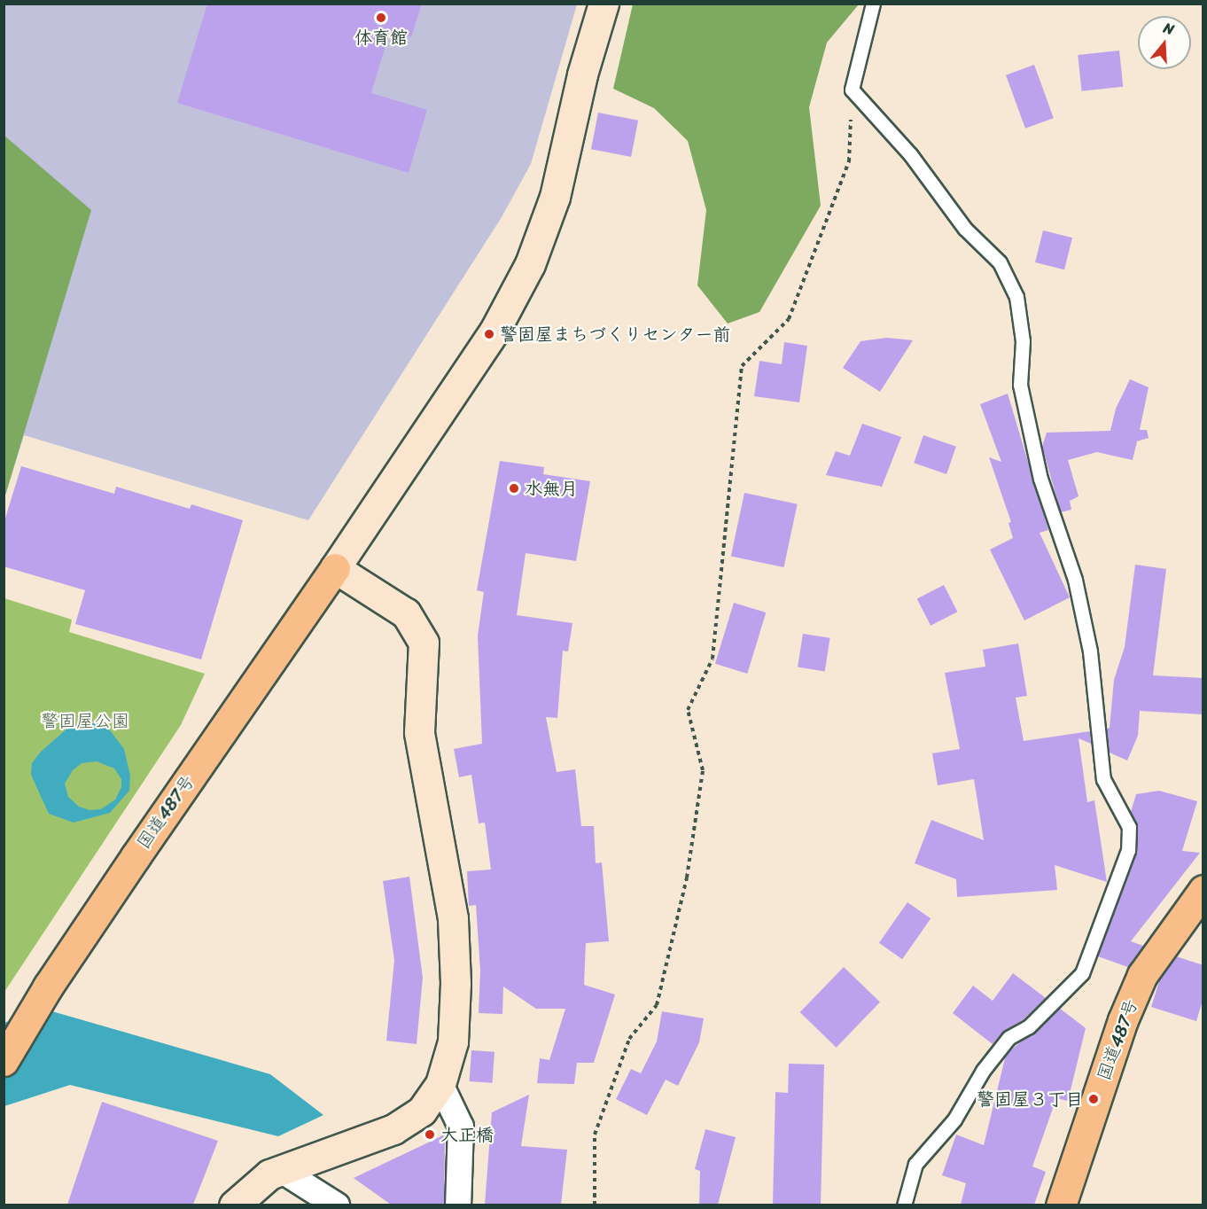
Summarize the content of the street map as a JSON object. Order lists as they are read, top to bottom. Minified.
{"streets":{"highway":["国道487号"]},"parks":["警固屋公園"],"places":["体育館","警固屋まちづくりセンター前","水無月","警固屋３丁目","大正橋"],"north":"top"}
